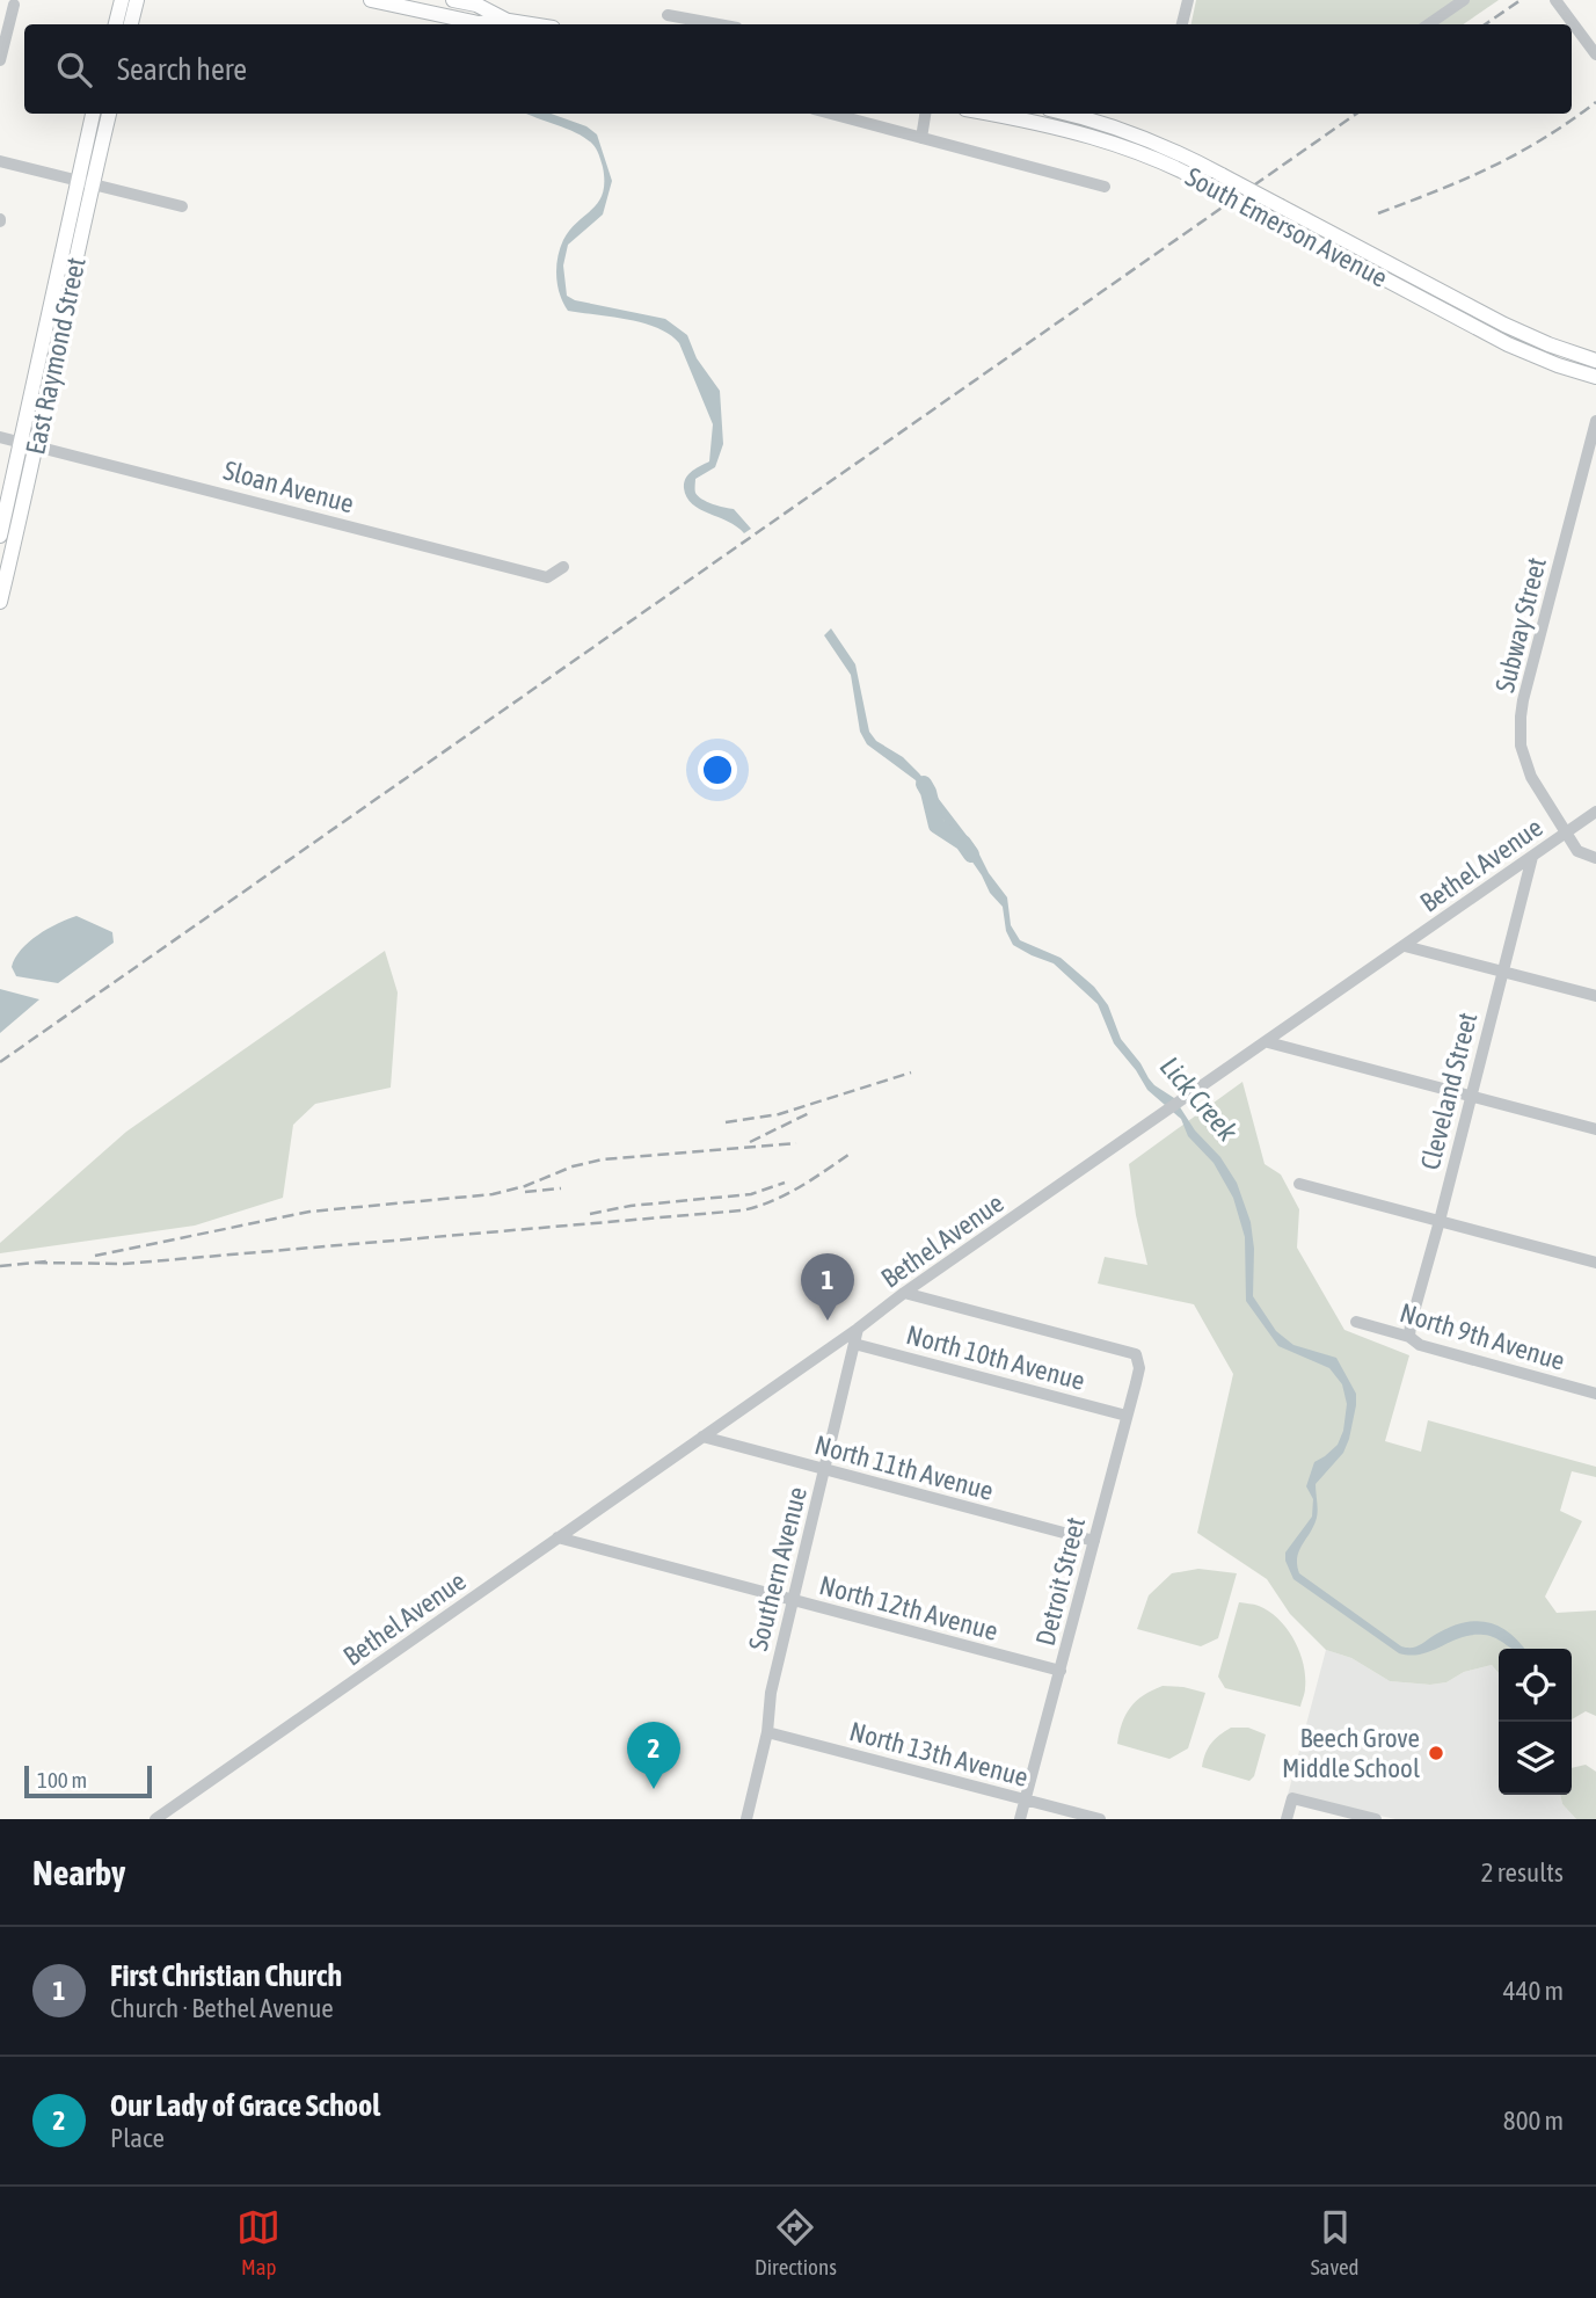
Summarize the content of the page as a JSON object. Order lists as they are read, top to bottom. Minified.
{"streets":{"main road":["South Emerson Avenue","East Raymond Street"],"street":["Sloan Avenue","Subway Street","Bethel Avenue","Cleveland Street","North 9th Avenue","North 10th Avenue","North 11th Avenue","Southern Avenue","Detroit Street","North 12th Avenue","North 13th Avenue"]},"crossings":[["East Raymond Street","Sloan Avenue"],["Subway Street","Bethel Avenue"],["Bethel Avenue","Cleveland Street"],["Bethel Avenue","North 11th Avenue"],["Bethel Avenue","Southern Avenue"],["Bethel Avenue","Detroit Street"],["Bethel Avenue","North 12th Avenue"],["Cleveland Street","North 9th Avenue"],["North 10th Avenue","Southern Avenue"],["North 10th Avenue","Detroit Street"],["North 11th Avenue","Southern Avenue"],["North 11th Avenue","Detroit Street"],["Southern Avenue","North 12th Avenue"],["Southern Avenue","North 13th Avenue"],["Detroit Street","North 12th Avenue"],["Detroit Street","North 13th Avenue"]],"water":["Lick Creek"],"places":["Beech Grove Middle School"],"scale_bar":"100 m","page":{"search":"Search here","pins":["1","2"],"scale":"100 m","heading":["Nearby","2 results"],"list":[{"mark":"1","name":"First Christian Church","note":"Church · Bethel Avenue","value":"440 m"},{"mark":"2","name":"Our Lady of Grace School","note":"Place","value":"800 m"}],"nav":["Map","Directions","Saved"]}}
